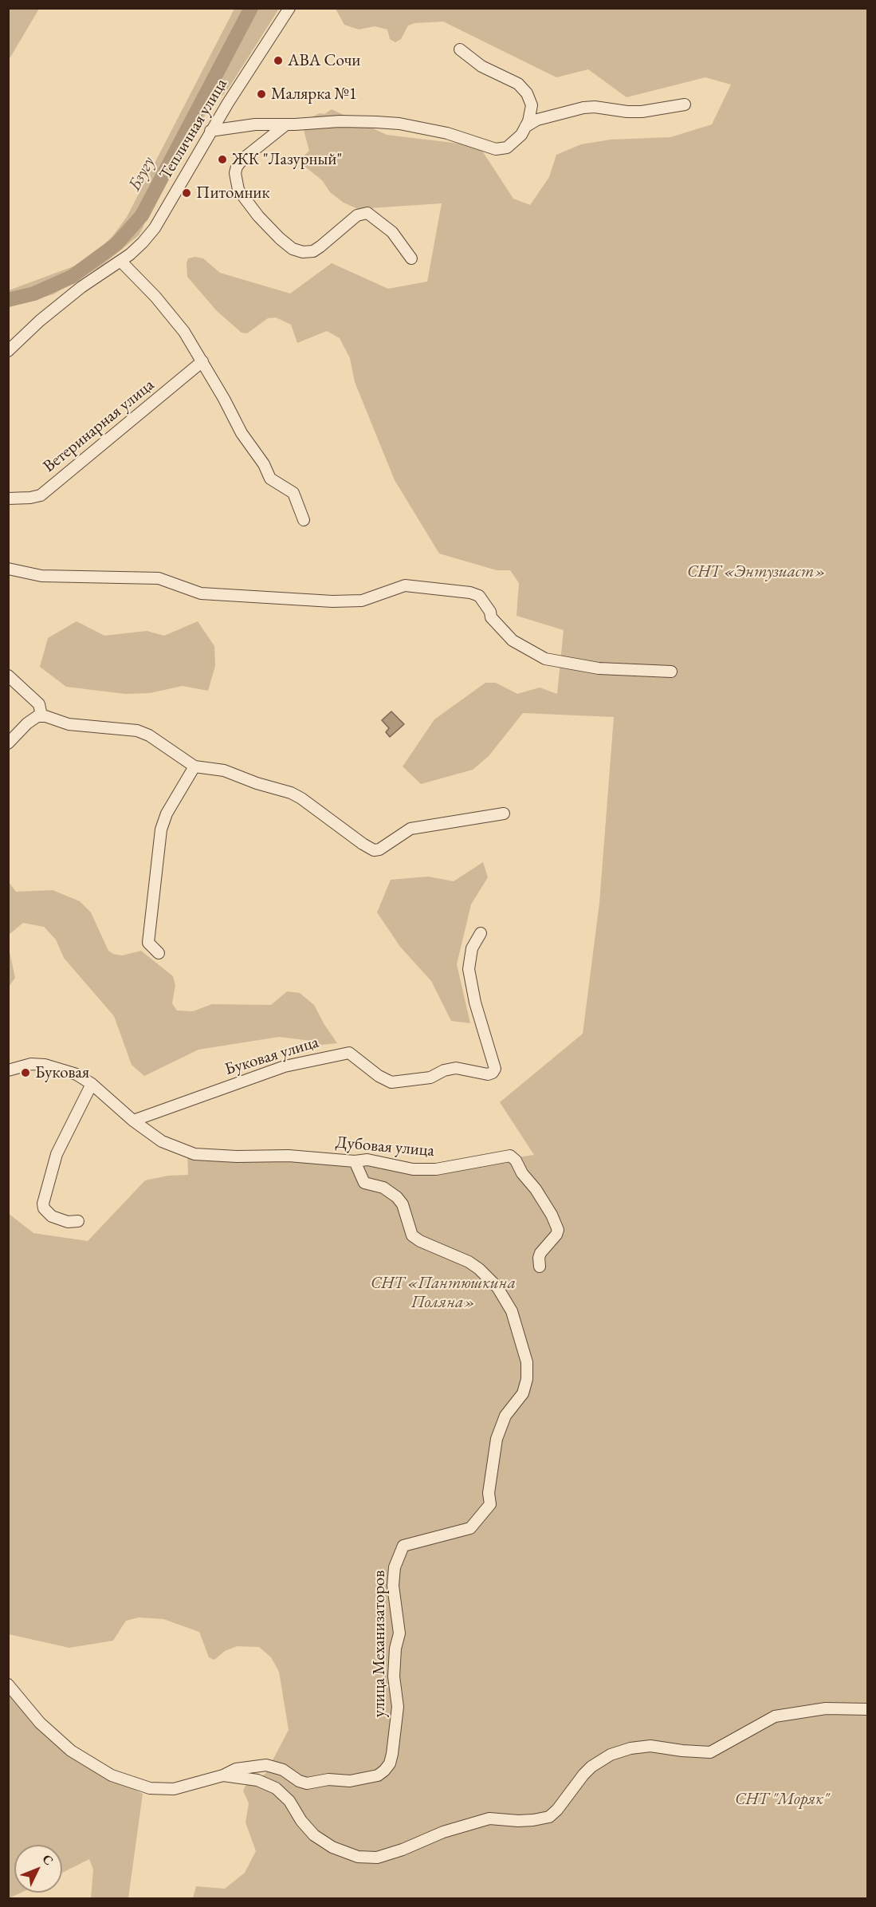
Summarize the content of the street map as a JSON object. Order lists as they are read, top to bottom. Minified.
{"streets":{"street":["Тепличная улица","Ветеринарная улица","Буковая улица","Дубовая улица","улица Механизаторов"]},"crossings":[["Буковая улица","Дубовая улица"],["Дубовая улица","улица Механизаторов"]],"water":["Бзугу"],"parks":["СНТ «Энтузиаст»","СНТ «Пантюшкина Поляна»","СНТ \"Моряк\""],"places":["АВА Сочи","Малярка №1","ЖК \"Лазурный\"","Питомник","Буковая"],"north":"top right"}
